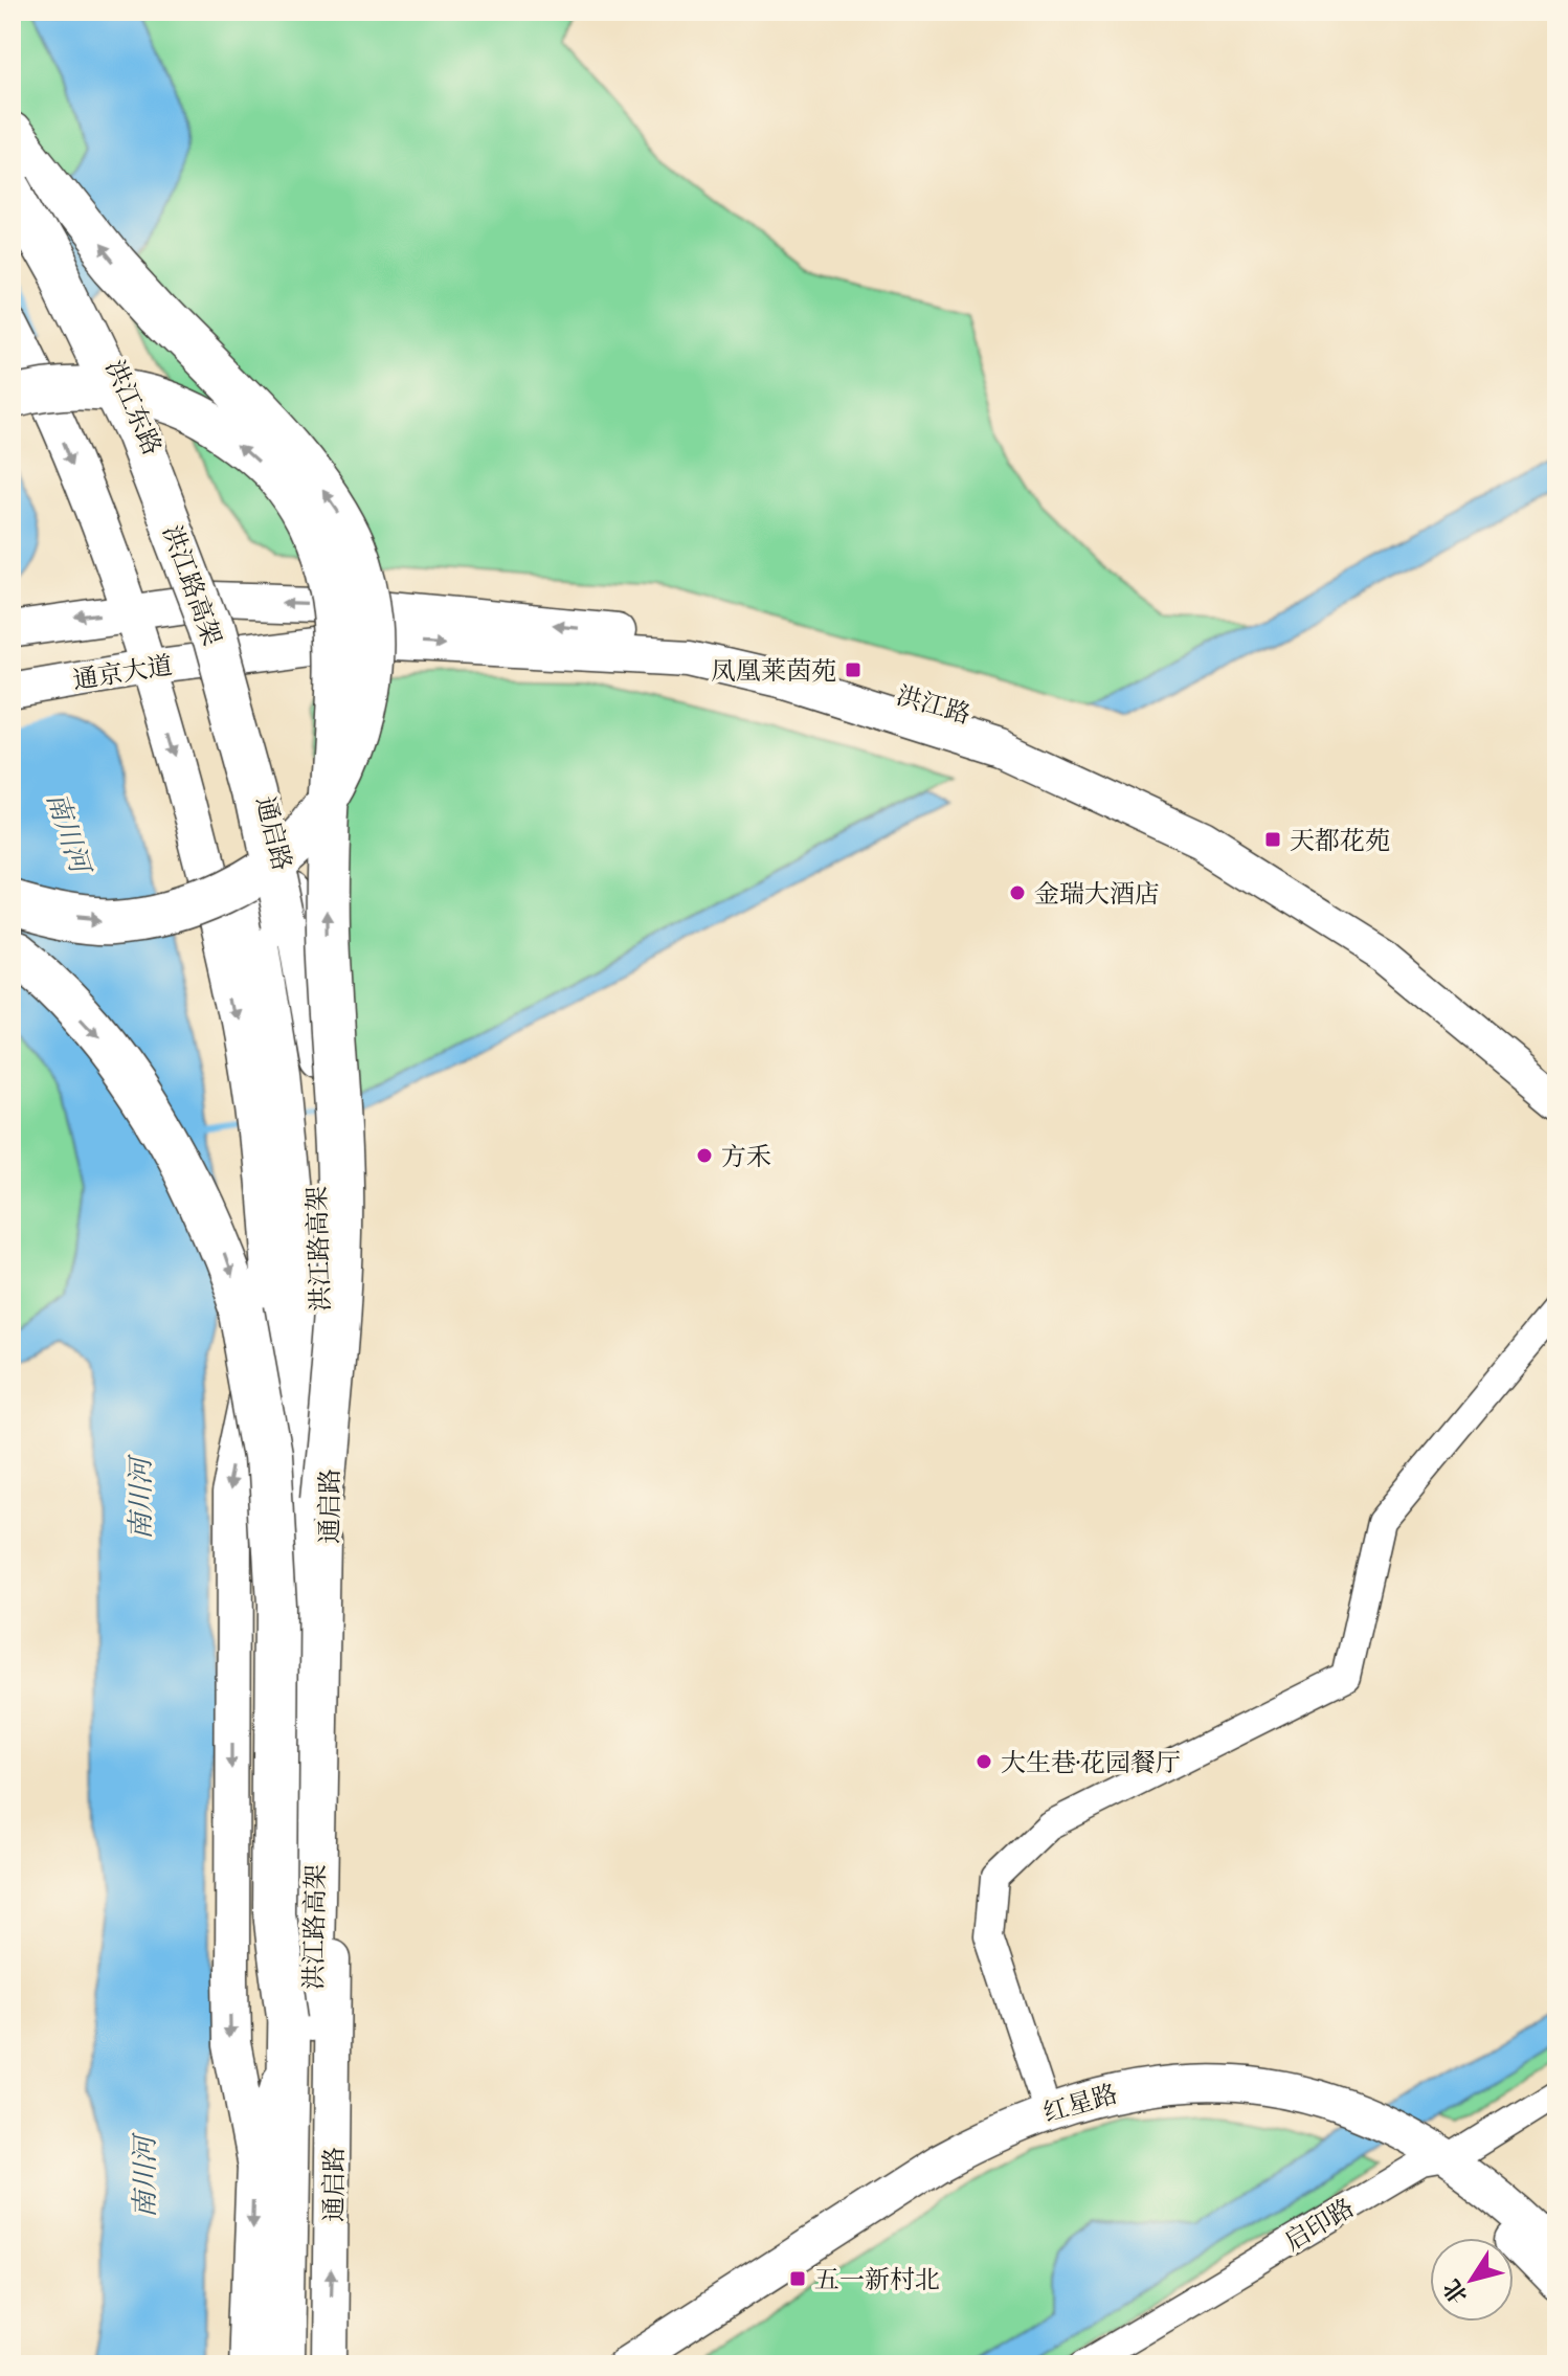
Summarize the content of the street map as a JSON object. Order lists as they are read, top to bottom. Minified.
{"streets":{"highway":["洪江路高架"],"main road":["洪江东路","通京大道","洪江路","通启路","红星路"],"street":["启印路"]},"crossings":[["洪江东路","洪江路高架"],["洪江东路","通京大道"],["洪江东路","洪江路"],["洪江东路","通启路"],["通京大道","洪江路"],["通京大道","通启路"],["洪江路","通启路"],["红星路","启印路"]],"water":["南川河"],"places":{"transit":["凤凰莱茵苑","天都花苑","五一新村北"],"other":["金瑞大酒店","方禾","大生巷·花园餐厅"]},"north":"bottom left"}
